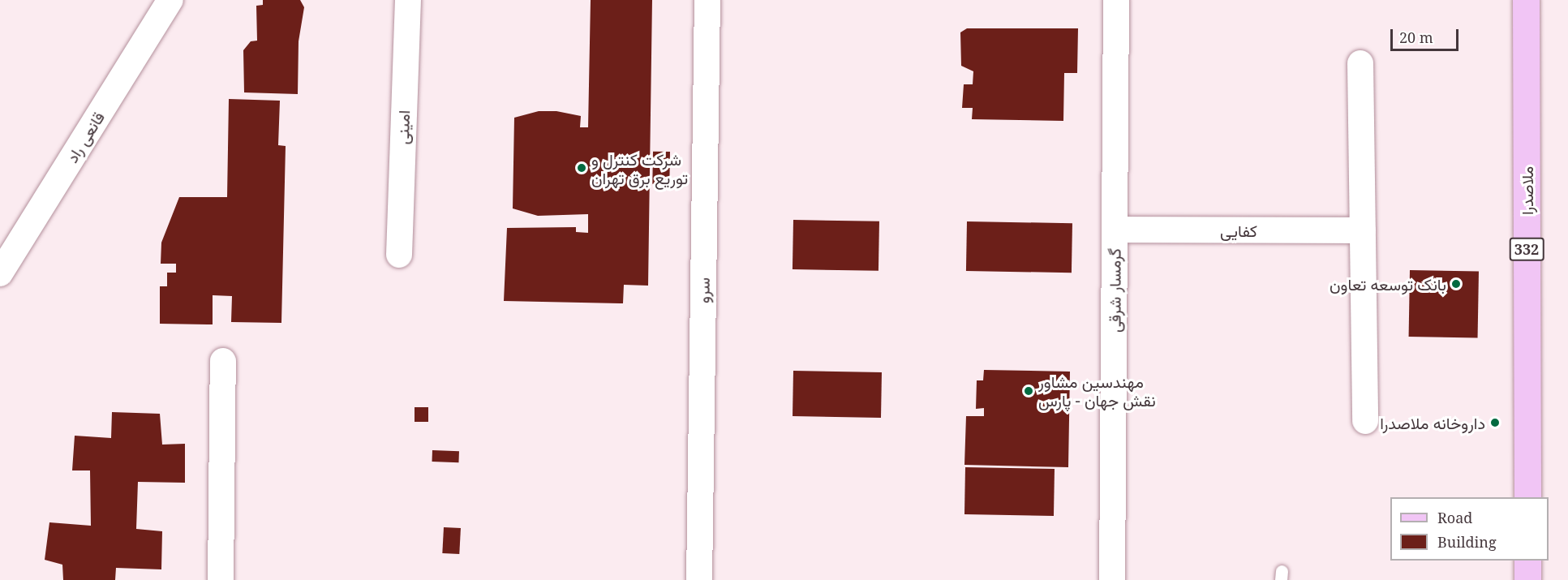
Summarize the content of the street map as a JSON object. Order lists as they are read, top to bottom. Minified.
{"streets":{"main road":["ملاصدرا","332"],"street":["امینی","قانعی‌ راد","کفایی","سرو","گرمسار شرقی"]},"crossings":[["کفایی","گرمسار شرقی"]],"places":["شرکت کنترل و توریع برق تهران","بانک توسعه تعاون","مهندسین مشاور نقش جهان - پارس","داروخانه ملاصدرا"],"legend":["Road","Building"],"scale_bar":"20 m"}
